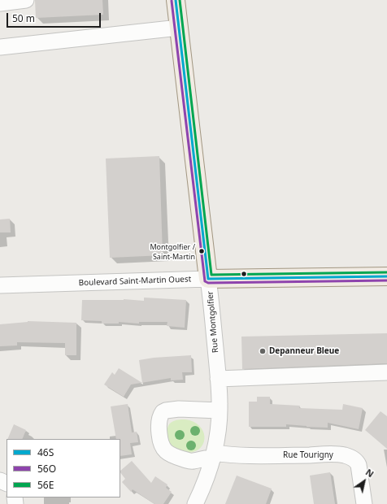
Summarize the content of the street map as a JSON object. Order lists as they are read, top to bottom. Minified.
{"streets":{"main road":["Boulevard Saint-Martin Ouest","Rue Montgolfier"],"street":["Rue Tourigny"]},"crossings":[["Boulevard Saint-Martin Ouest","Rue Montgolfier"],["Rue Montgolfier","Rue Tourigny"]],"places":["Montgolfier / Saint-Martin","Depanneur Bleue"],"lines":["transit line 46S","transit line 56E","transit line 56O"],"legend":["46S","56O","56E"],"scale_bar":"50 m","north":"top right"}
